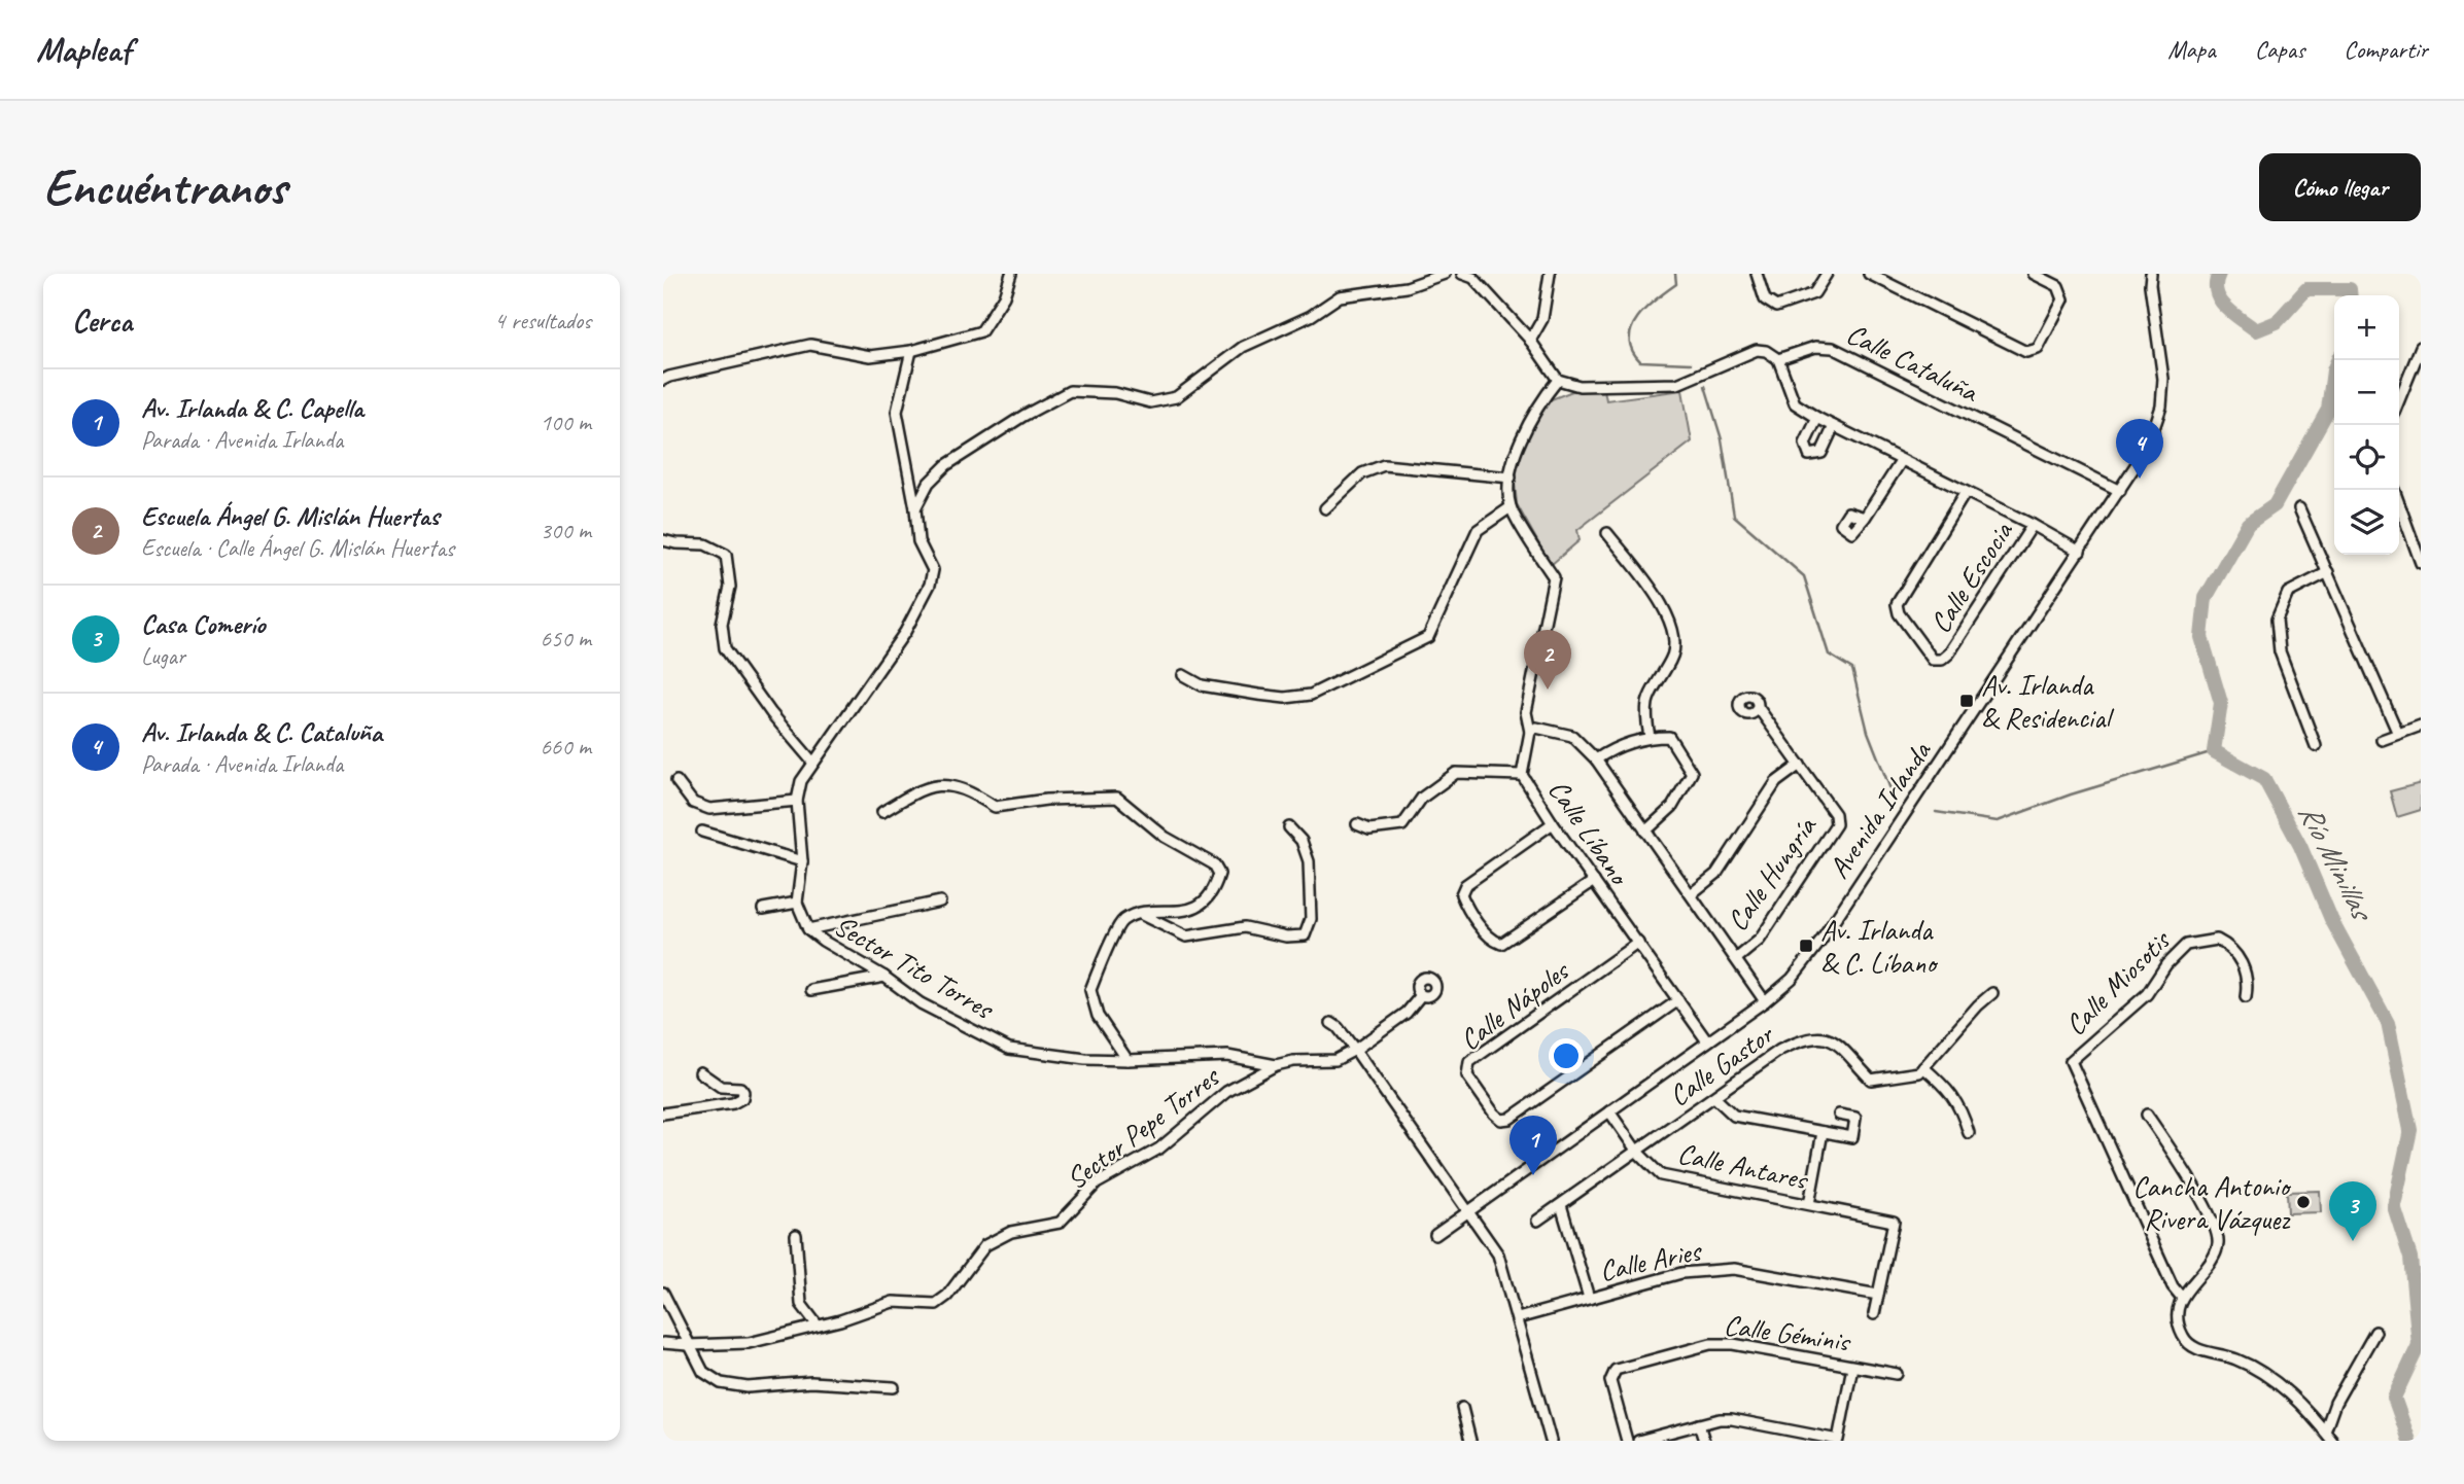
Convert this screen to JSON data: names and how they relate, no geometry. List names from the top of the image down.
{
  "streets": {
    "street": [
      "Calle Cataluña",
      "Calle Escocia",
      "Avenida Irlanda",
      "Calle Líbano",
      "Calle Hungría",
      "Sector Tito Torres",
      "Calle Miosotis",
      "Calle Nápoles",
      "Calle Gastor",
      "Sector Pepe Torres",
      "Calle Antares",
      "Calle Aries",
      "Calle Géminis"
    ]
  },
  "crossings": [
    ["Calle Cataluña", "Avenida Irlanda"],
    ["Avenida Irlanda", "Calle Líbano"],
    ["Avenida Irlanda", "Calle Antares"],
    ["Calle Líbano", "Calle Hungría"],
    ["Calle Líbano", "Calle Nápoles"],
    ["Sector Tito Torres", "Sector Pepe Torres"],
    ["Calle Gastor", "Calle Antares"],
    ["Calle Antares", "Calle Aries"]
  ],
  "water": ["Río Minillas"],
  "places": {
    "transit": ["Av. Irlanda & Residencial", "Av. Irlanda & C. Líbano"],
    "other": ["Cancha Antonio Rivera Vázquez"]
  },
  "page": {
    "header": "Mapleaf",
    "nav": ["Mapa", "Capas", "Compartir"],
    "buttons": "Cómo llegar",
    "title": "Encuéntranos",
    "heading": ["Cerca", "4 resultados"],
    "map_buttons": ["+", "−"],
    "list": [
      {
        "mark": "1",
        "name": "Av. Irlanda & C. Capella",
        "note": "Parada · Avenida Irlanda",
        "value": "100 m"
      },
      {
        "mark": "2",
        "name": "Escuela Ángel G. Mislán Huertas",
        "note": "Escuela · Calle Ángel G. Mislán Huertas",
        "value": "300 m"
      },
      {
        "mark": "3",
        "name": "Casa Comerío",
        "note": "Lugar",
        "value": "650 m"
      },
      {
        "mark": "4",
        "name": "Av. Irlanda & C. Cataluña",
        "note": "Parada · Avenida Irlanda",
        "value": "660 m"
      }
    ],
    "pins": [
      "4",
      "2",
      "1",
      "3"
    ]
  }
}
